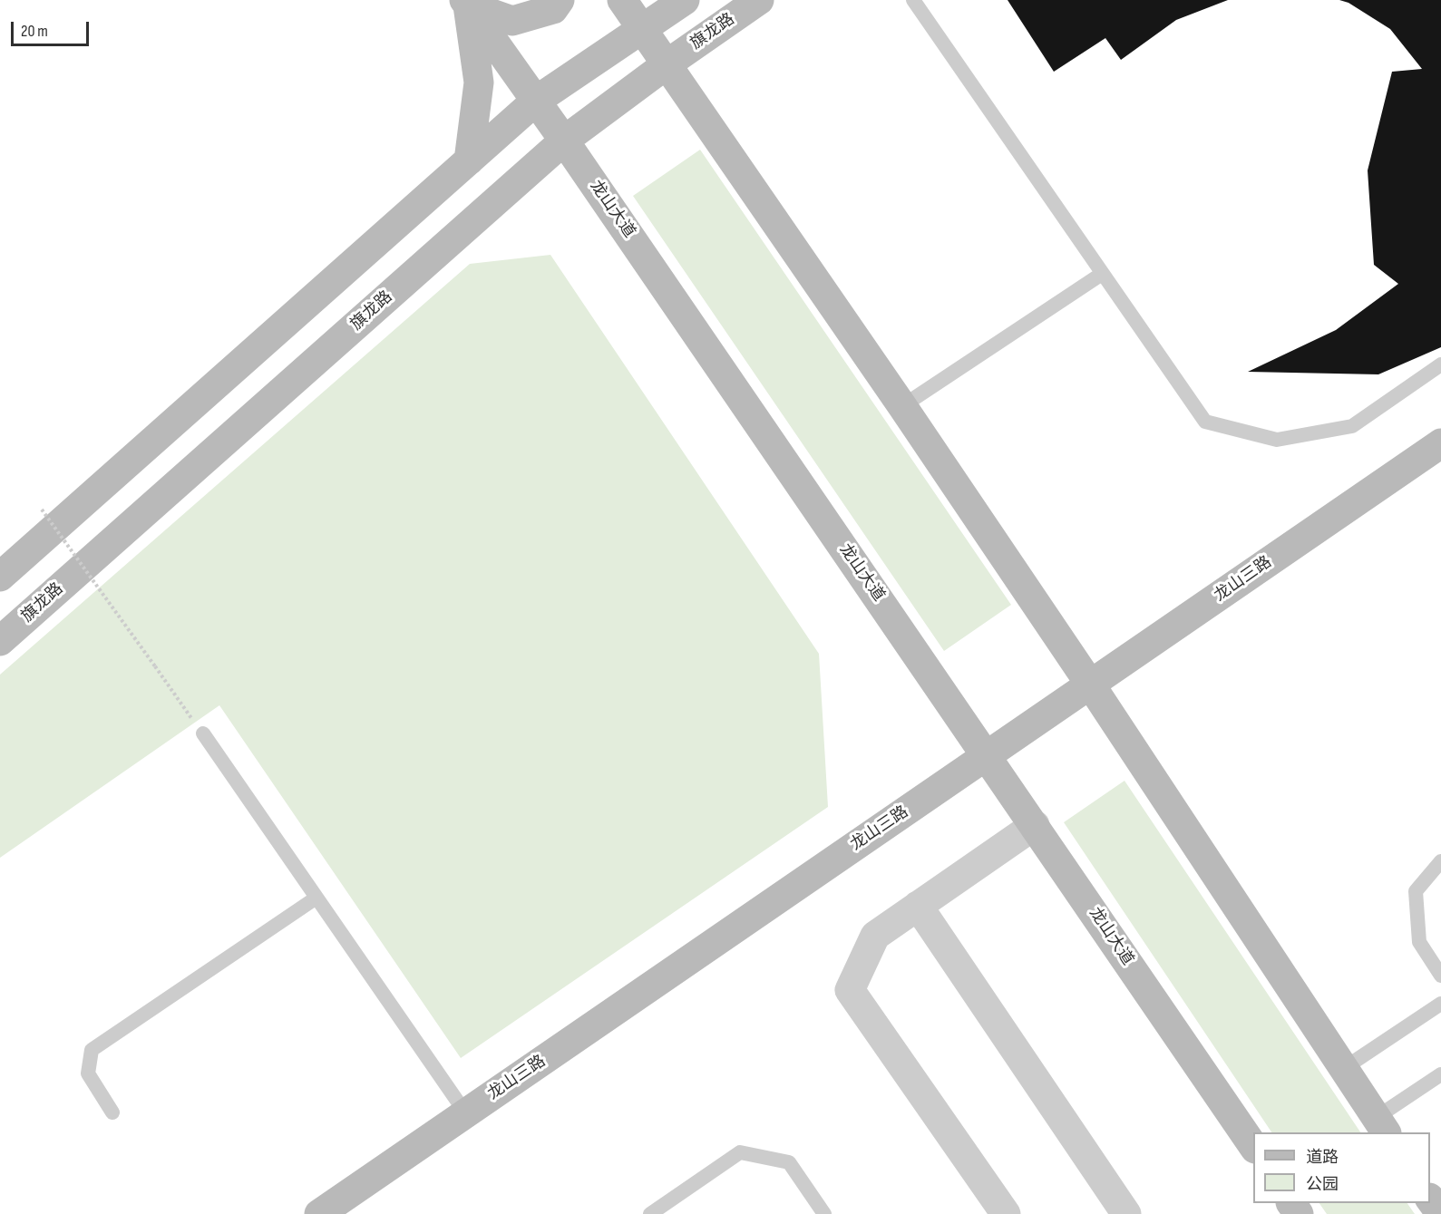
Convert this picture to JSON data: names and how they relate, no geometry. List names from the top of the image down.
{
  "streets": {
    "main road": ["旗龙路", "龙山大道", "龙山三路"]
  },
  "crossings": [
    ["旗龙路", "龙山大道"],
    ["龙山大道", "龙山三路"]
  ],
  "legend": ["道路", "公园"],
  "scale_bar": "20 m"
}
